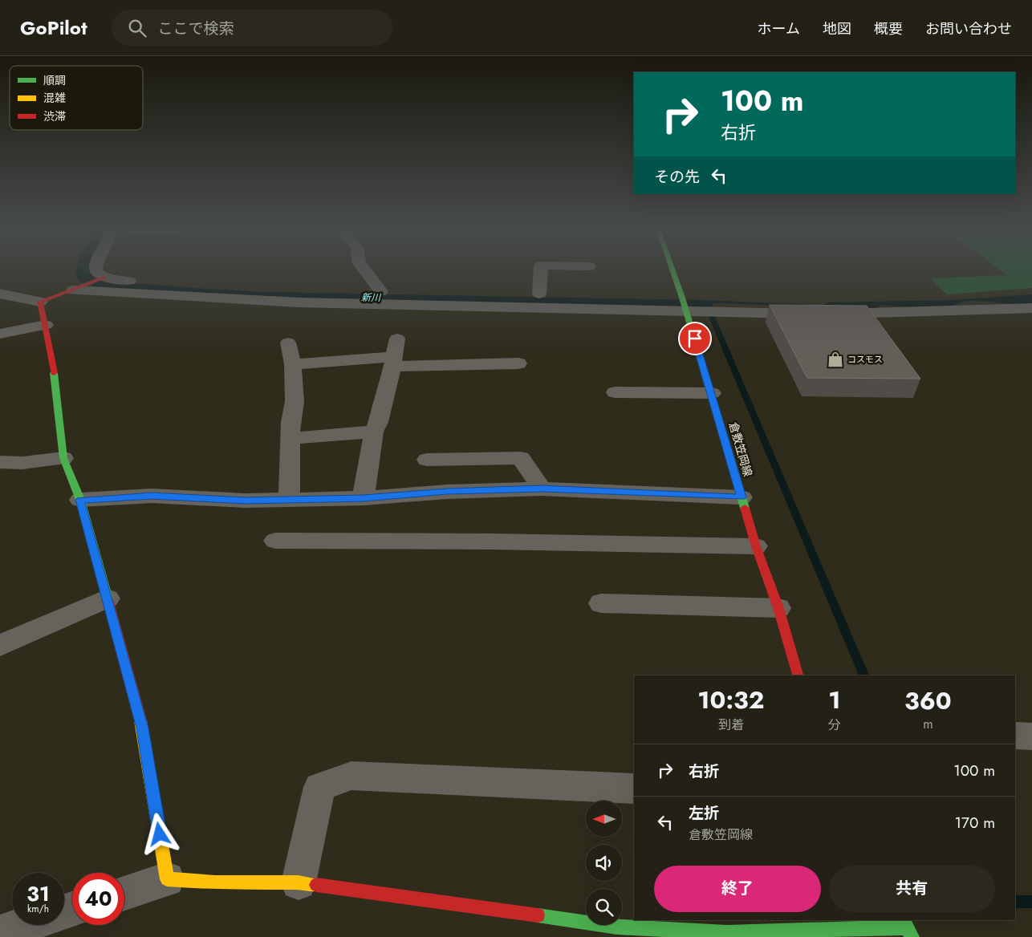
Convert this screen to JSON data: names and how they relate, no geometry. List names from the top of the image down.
{
  "streets": {
    "street": ["倉敷笠岡線"]
  },
  "water": ["新川"],
  "places": {
    "shop": ["コスモス"]
  },
  "legend": ["順調", "混雑", "渋滞"],
  "north": "left",
  "page": {
    "header": "GoPilot",
    "search": "ここで検索",
    "nav": [
      "ホーム",
      "地図",
      "概要",
      "お問い合わせ"
    ],
    "turn": ["100 m", "右折"],
    "then": "その先",
    "eta": [
      "10:32",
      "到着",
      "1",
      "分",
      "360",
      "m"
    ],
    "list": [
      {
        "name": "右折",
        "value": "100 m"
      },
      {
        "name": "左折",
        "note": "倉敷笠岡線",
        "value": "170 m"
      }
    ],
    "buttons": ["終了", "共有"],
    "speed": "31 km/h",
    "limit": "40"
  }
}
